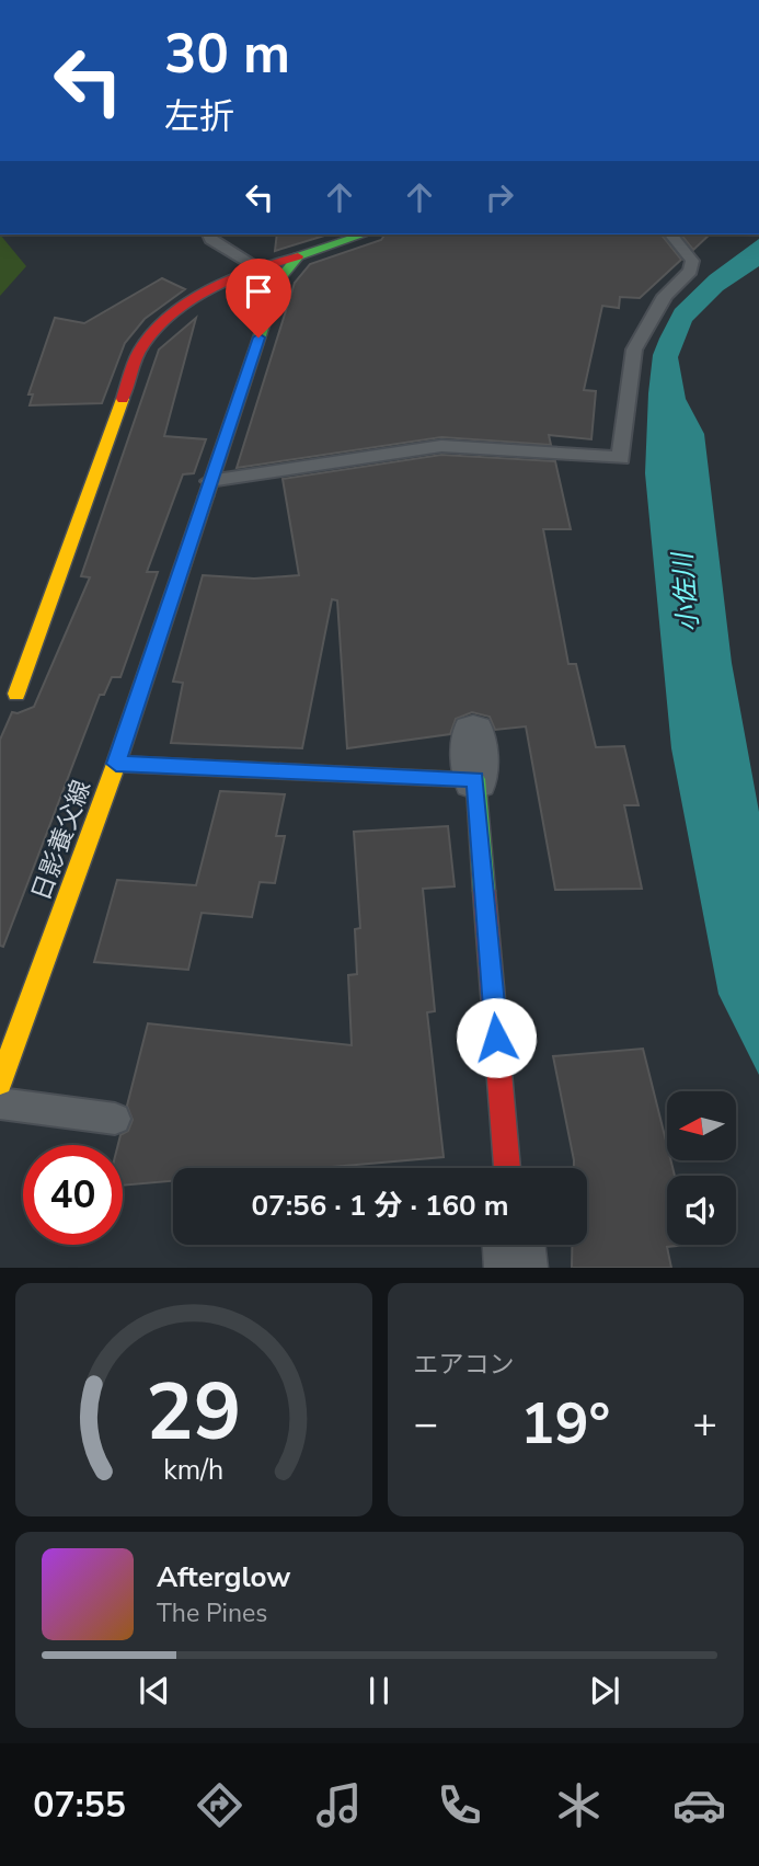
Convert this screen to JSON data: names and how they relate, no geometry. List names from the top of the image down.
{
  "streets": {
    "street": ["日影養父線"]
  },
  "water": ["小佐川"],
  "north": "left",
  "page": {
    "turn": ["30 m", "左折"],
    "limit": "40",
    "trip": "07:56 · 1 分 · 160 m",
    "tile": "エアコン",
    "heat": ["−", "19°", "+"],
    "song": ["Afterglow", "The Pines"],
    "tabs": "07:55",
    "gauge": ["29", "km/h"]
  }
}
